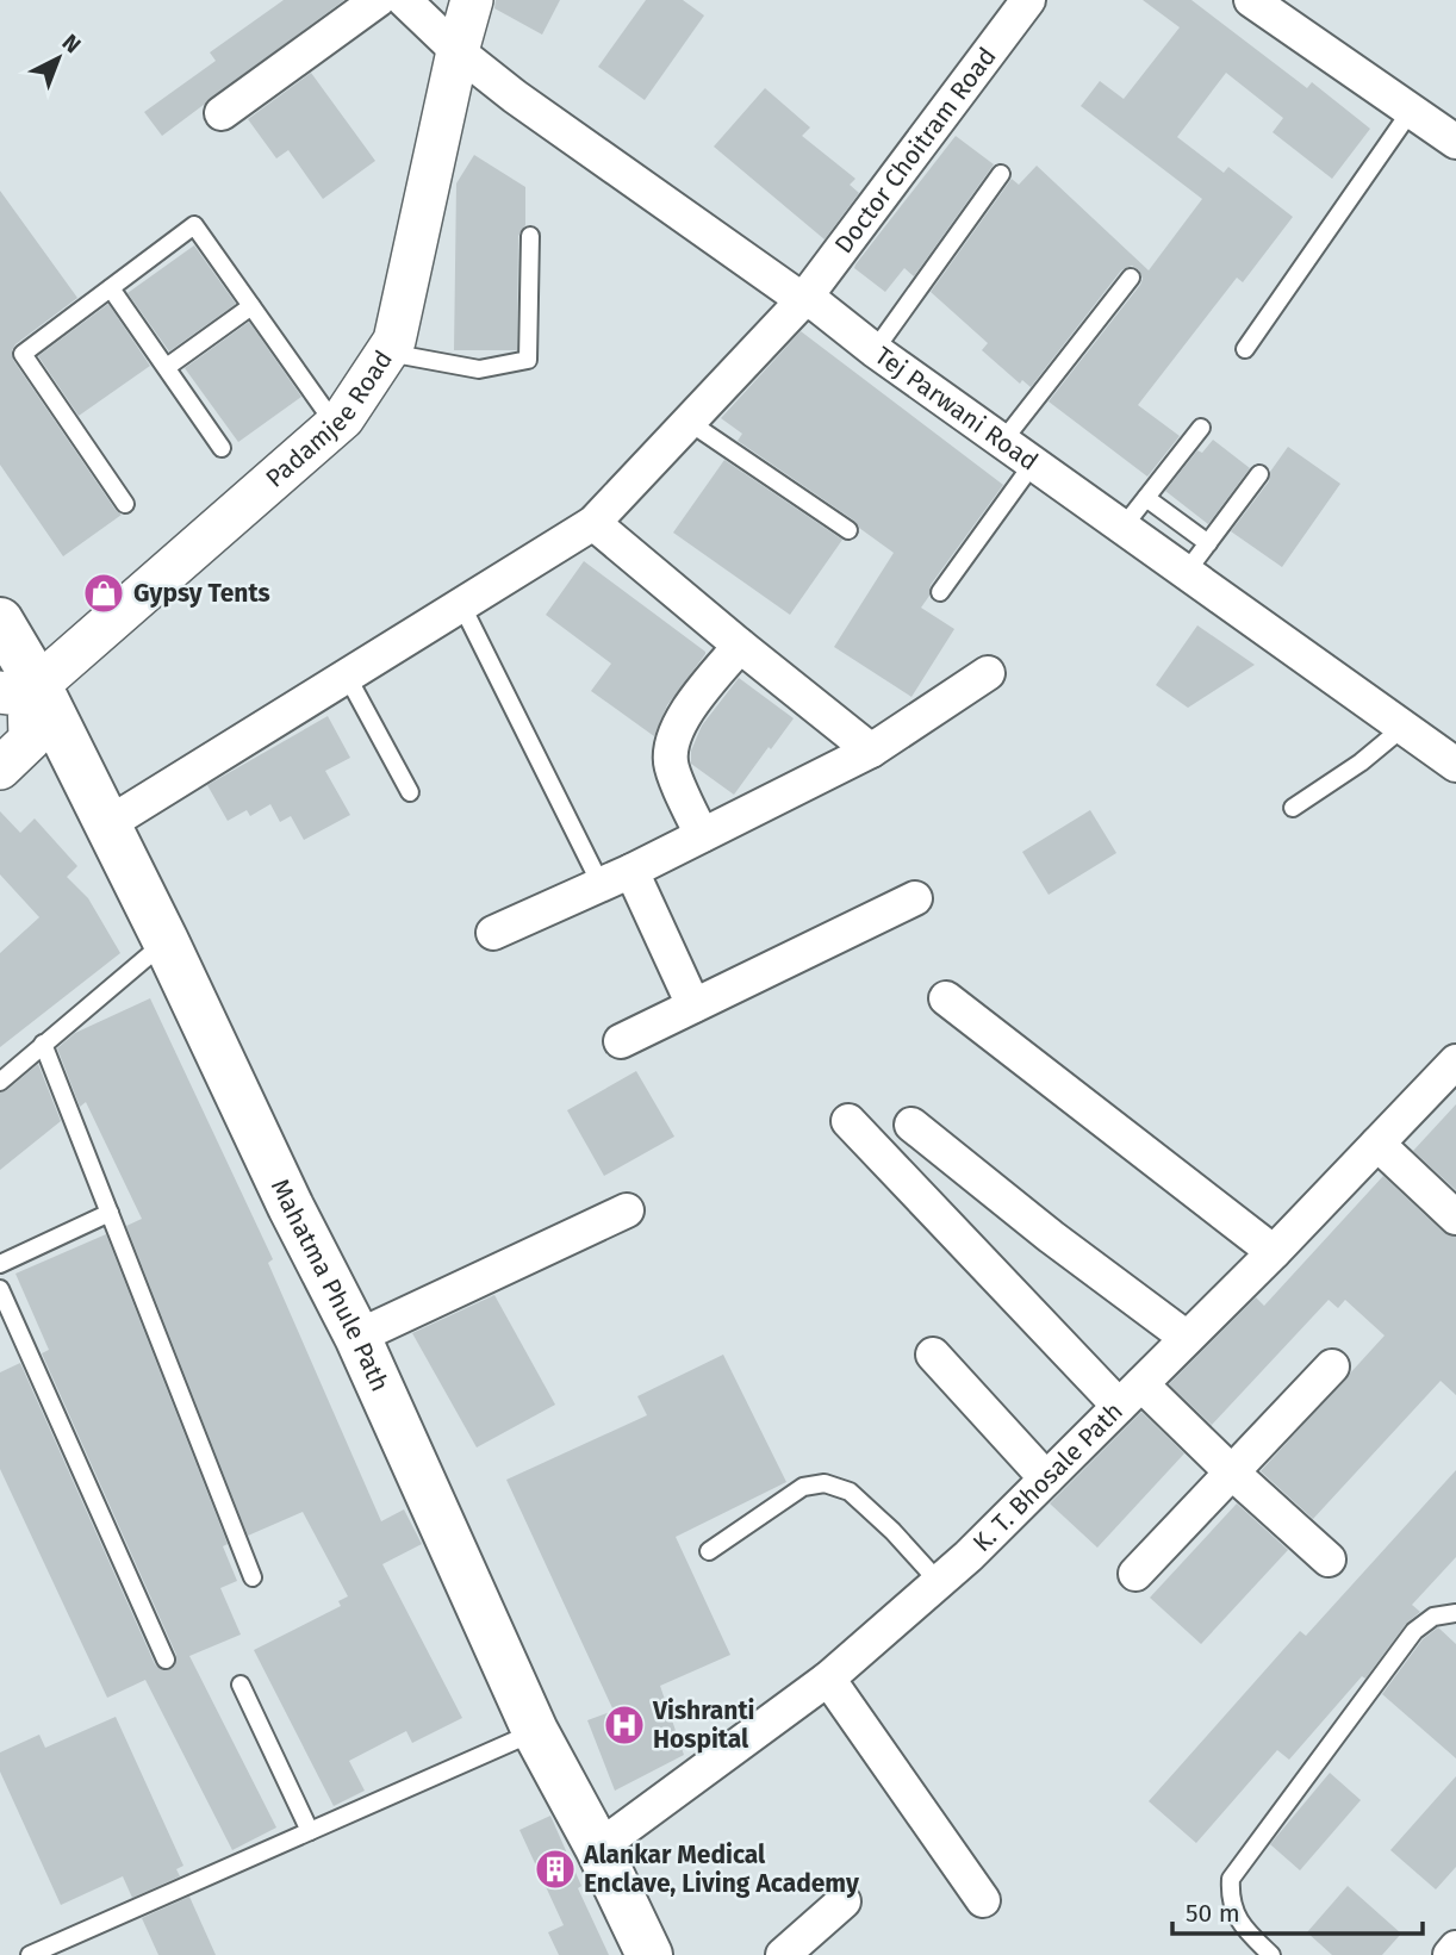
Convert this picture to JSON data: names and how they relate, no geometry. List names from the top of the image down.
{
  "streets": {
    "main road": ["Mahatma Phule Path"],
    "street": [
      "Doctor Choitram Road",
      "Tej Parwani Road",
      "Padamjee Road",
      "K. T. Bhosale Path"
    ]
  },
  "crossings": [
    ["Doctor Choitram Road", "Tej Parwani Road"],
    ["Doctor Choitram Road", "Mahatma Phule Path"],
    ["Tej Parwani Road", "Padamjee Road"],
    ["Padamjee Road", "Mahatma Phule Path"],
    ["Mahatma Phule Path", "K. T. Bhosale Path"]
  ],
  "places": {
    "shop": ["Gypsy Tents"],
    "hospital": ["Vishranti Hospital"],
    "building": ["Alankar Medical Enclave, Living Academy"]
  },
  "scale_bar": "50 m",
  "north": "top right"
}
